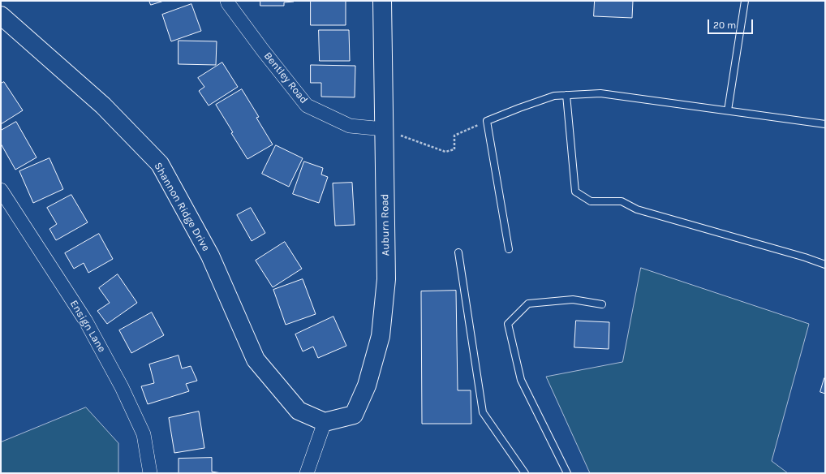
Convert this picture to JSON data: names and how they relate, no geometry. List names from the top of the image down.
{
  "streets": {
    "street": [
      "Bentley Road",
      "Shannon Ridge Drive",
      "Auburn Road",
      "Ensign Lane"
    ]
  },
  "crossings": [
    ["Bentley Road", "Auburn Road"],
    ["Shannon Ridge Drive", "Auburn Road"]
  ],
  "scale_bar": "20 m"
}
